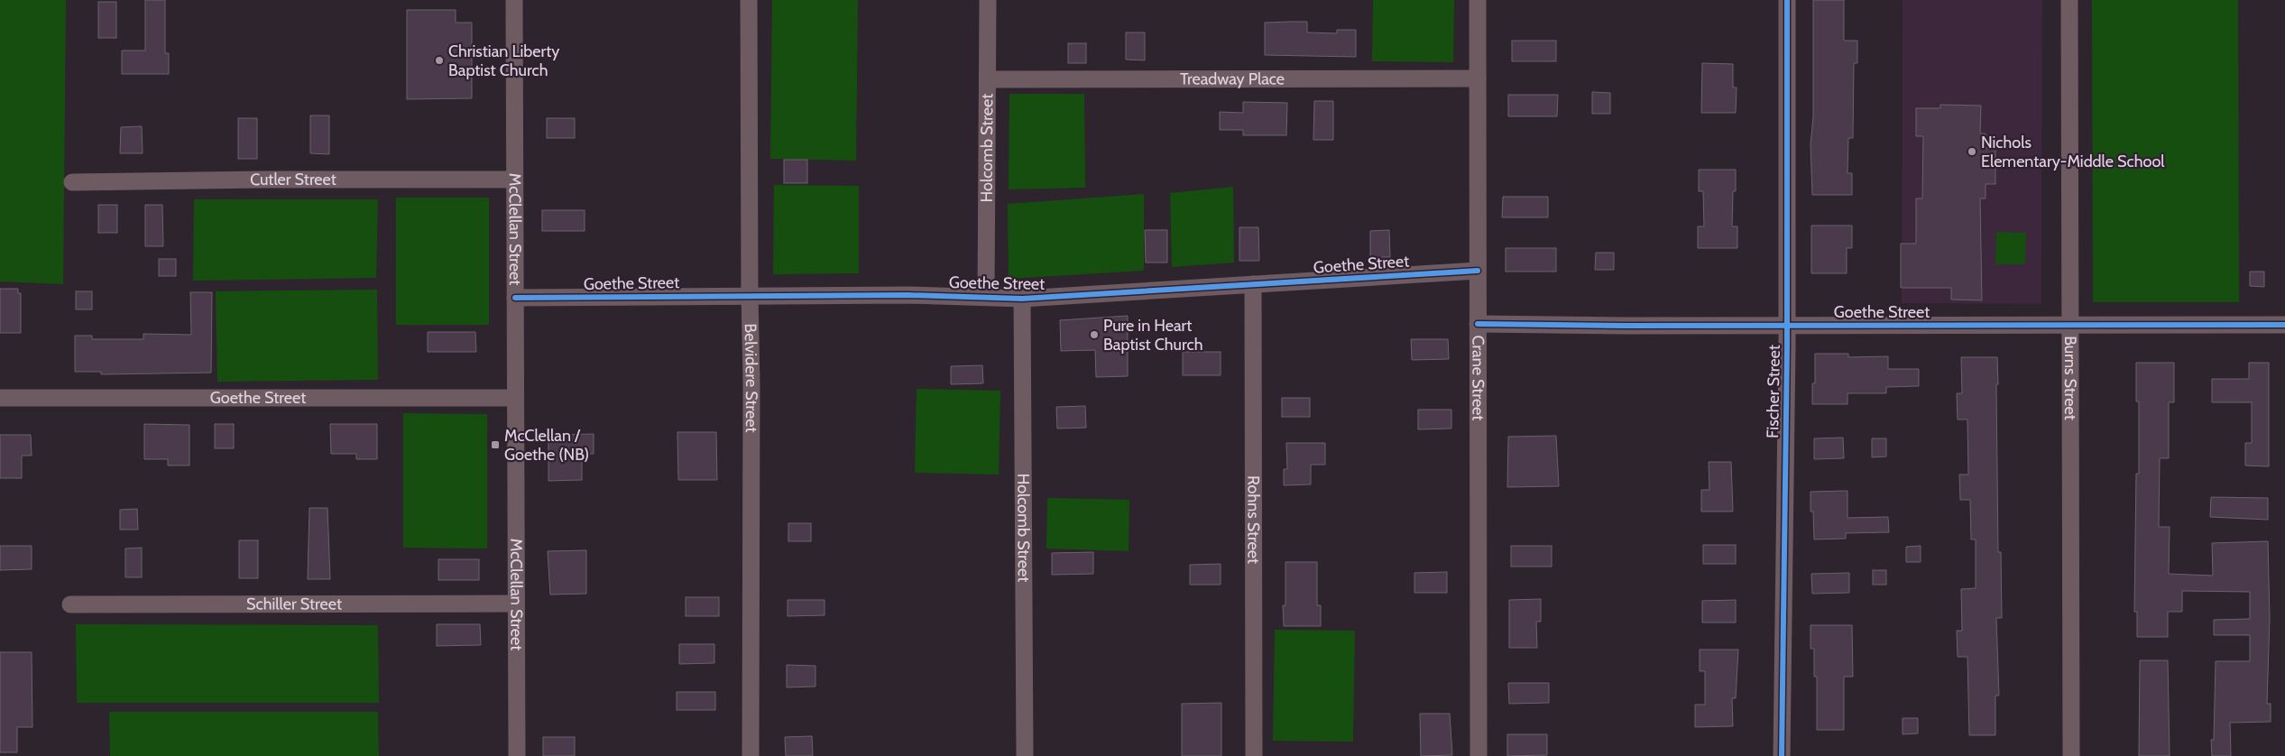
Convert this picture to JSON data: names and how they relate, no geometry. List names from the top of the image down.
{
  "streets": {
    "street": [
      "Treadway Place",
      "Holcomb Street",
      "Cutler Street",
      "McClellan Street",
      "Goethe Street",
      "Belvidere Street",
      "Crane Street",
      "Burns Street",
      "Fischer Street",
      "Rohns Street",
      "Schiller Street"
    ]
  },
  "crossings": [
    ["Treadway Place", "Holcomb Street"],
    ["Treadway Place", "Crane Street"],
    ["Holcomb Street", "Goethe Street"],
    ["Cutler Street", "McClellan Street"],
    ["McClellan Street", "Goethe Street"],
    ["McClellan Street", "Schiller Street"],
    ["Goethe Street", "Belvidere Street"],
    ["Goethe Street", "Crane Street"],
    ["Goethe Street", "Burns Street"],
    ["Goethe Street", "Fischer Street"],
    ["Goethe Street", "Rohns Street"]
  ],
  "places": {
    "other": ["Christian Liberty Baptist Church", "Nichols Elementary-Middle School", "Pure in Heart Baptist Church"],
    "transit": ["McClellan / Goethe (NB)"]
  }
}
